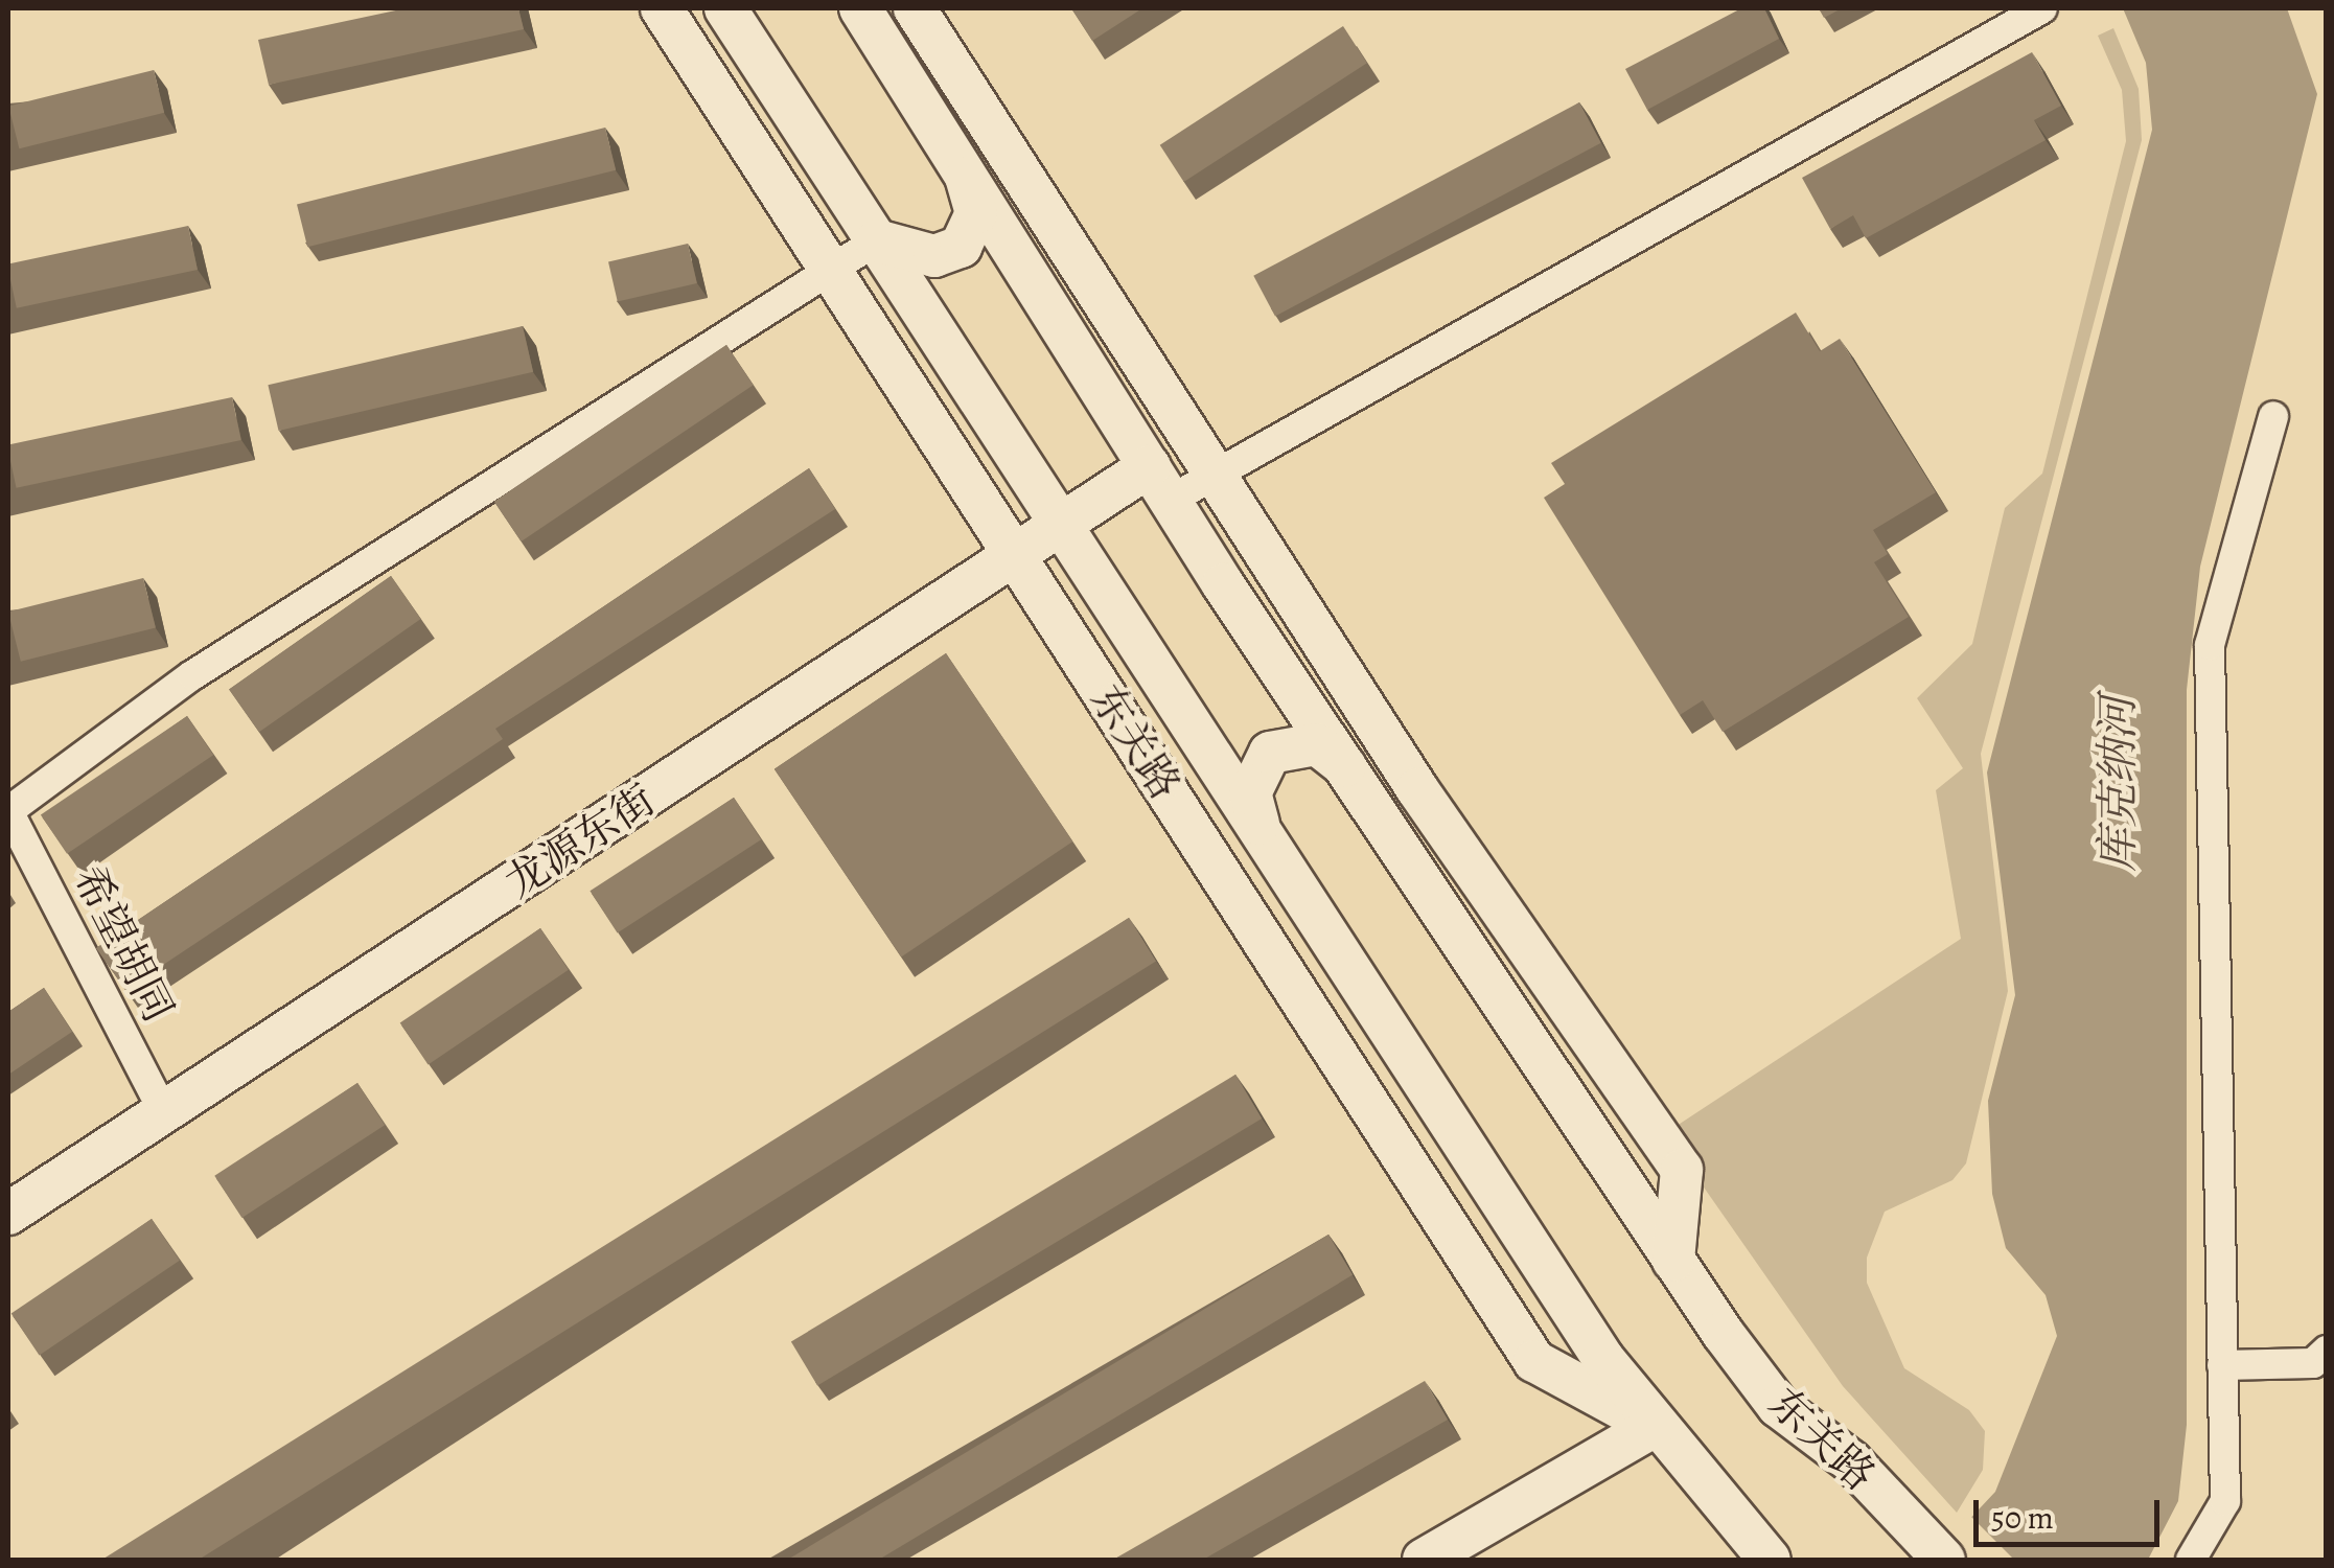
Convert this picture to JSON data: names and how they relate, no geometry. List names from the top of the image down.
{
  "streets": {
    "main road": ["东关路", "龙源东街"],
    "street": ["希望胡同"]
  },
  "crossings": [
    ["东关路", "龙源东街"],
    ["龙源东街", "希望胡同"]
  ],
  "water": ["库克纳河"],
  "scale_bar": "50 m"
}
